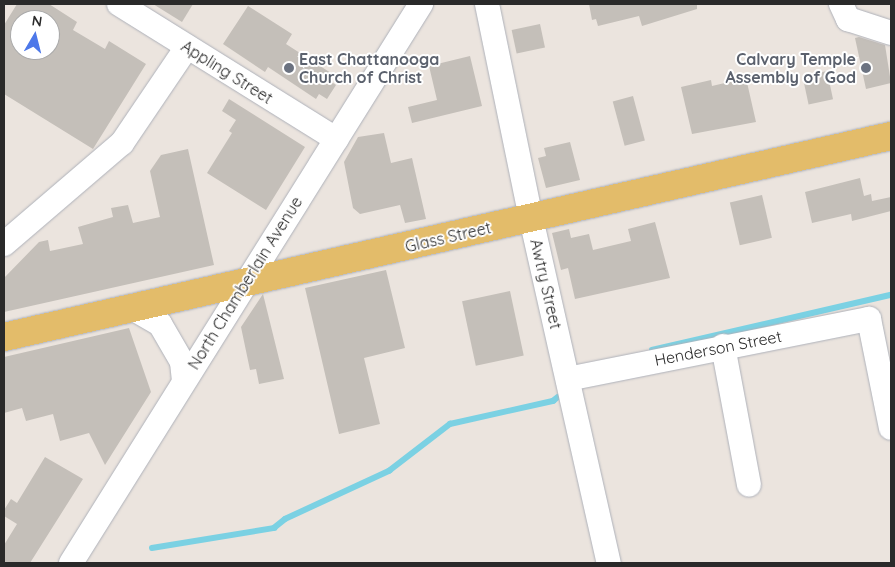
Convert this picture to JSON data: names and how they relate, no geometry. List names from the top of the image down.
{
  "streets": {
    "main road": ["Glass Street"],
    "street": [
      "Appling Street",
      "North Chamberlain Avenue",
      "Awtry Street",
      "Henderson Street"
    ]
  },
  "crossings": [
    ["Appling Street", "North Chamberlain Avenue"],
    ["Glass Street", "North Chamberlain Avenue"],
    ["Glass Street", "Awtry Street"],
    ["Awtry Street", "Henderson Street"]
  ],
  "places": ["East Chattanooga Church of Christ", "Calvary Temple Assembly of God"],
  "north": "top"
}
